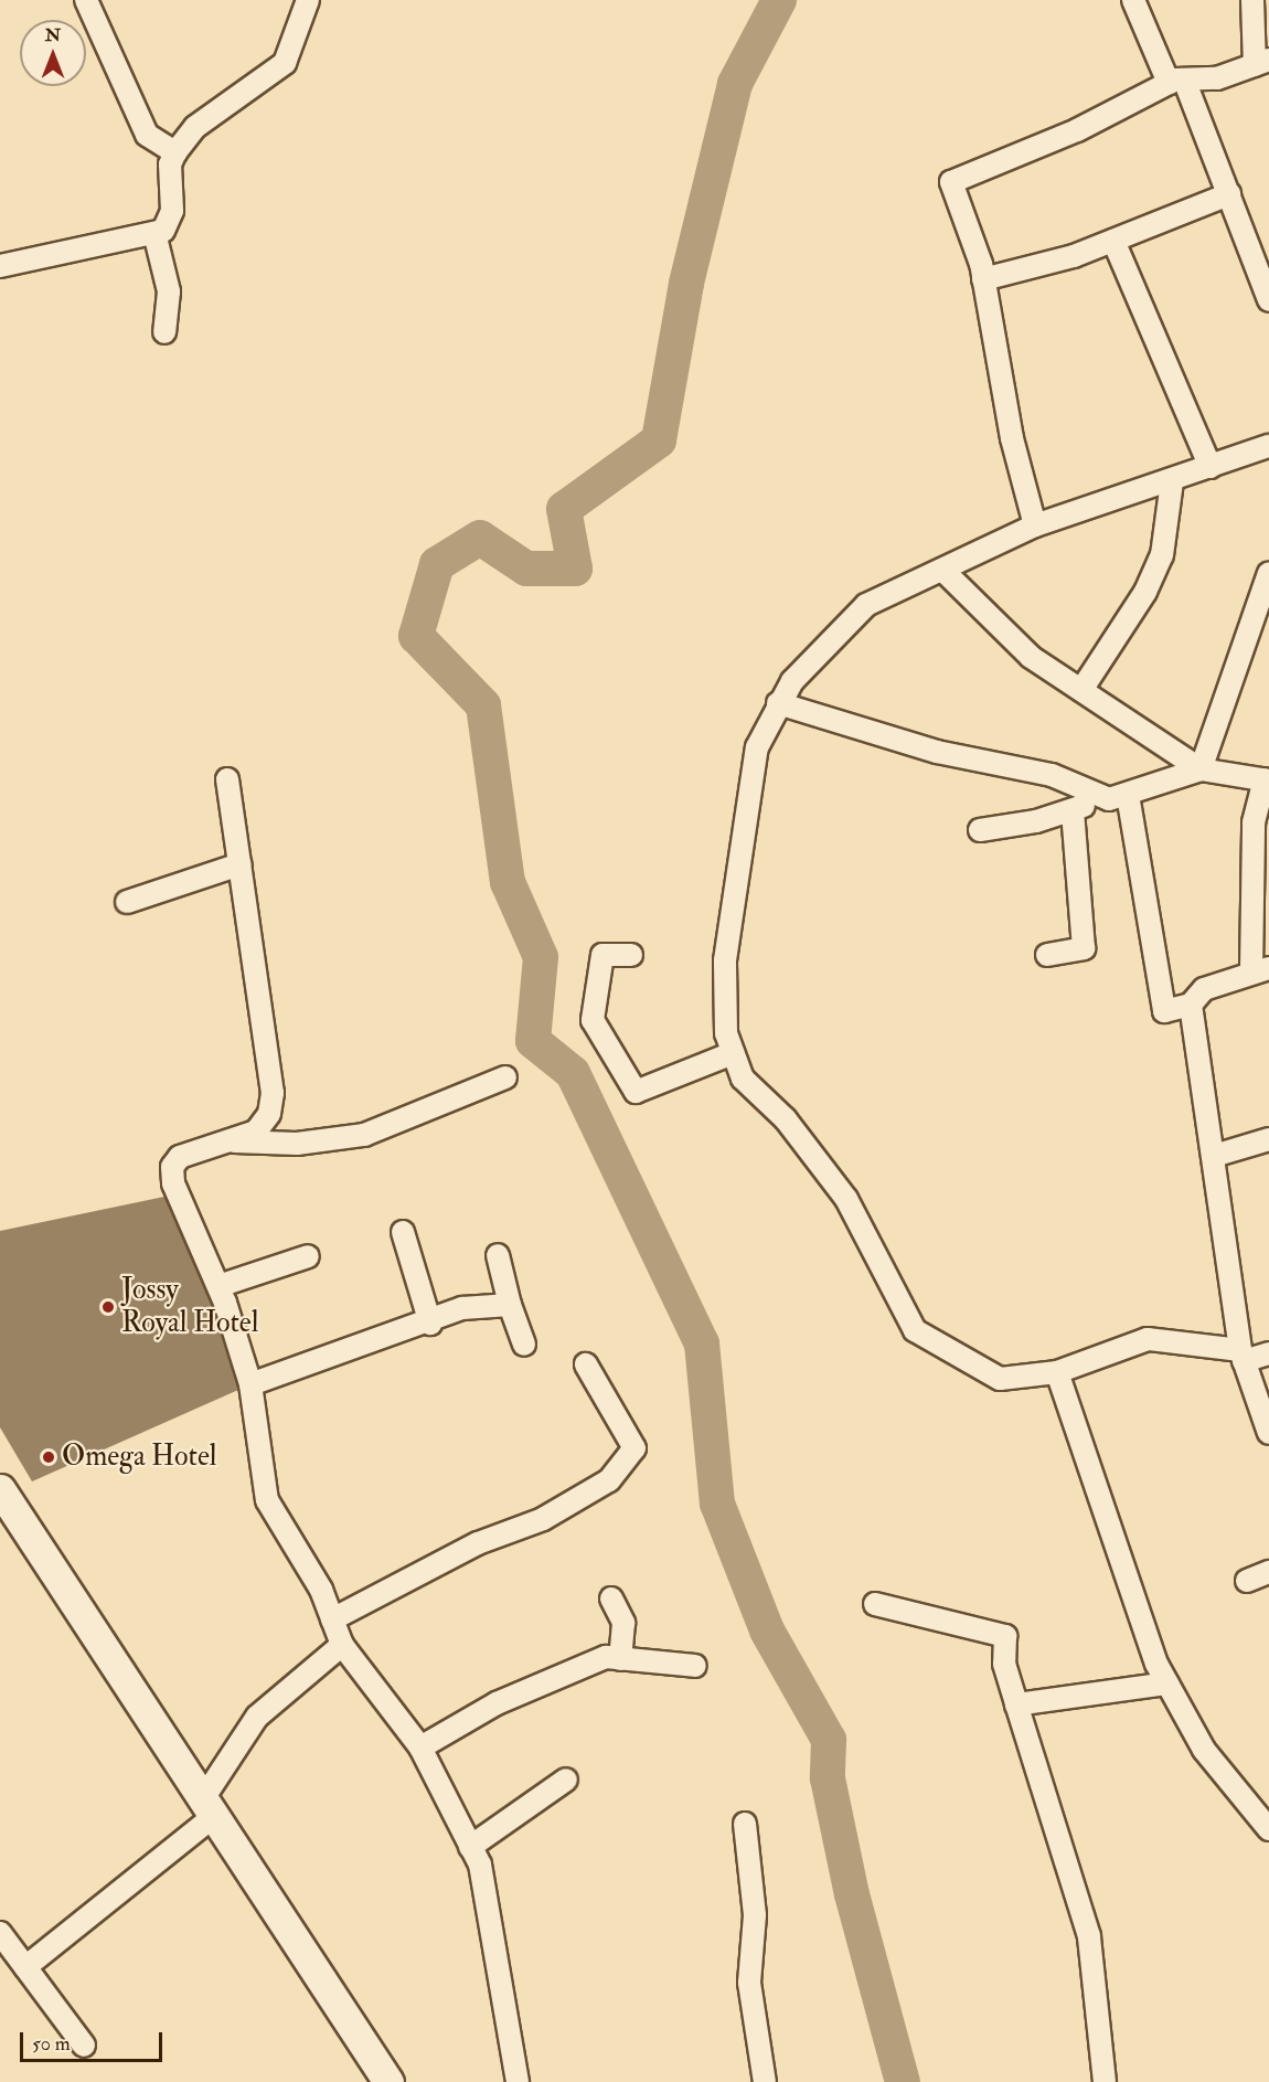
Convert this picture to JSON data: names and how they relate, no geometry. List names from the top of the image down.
{
  "places": ["Jossy Royal Hotel", "Omega Hotel"],
  "scale_bar": "50 m",
  "north": "top"
}
